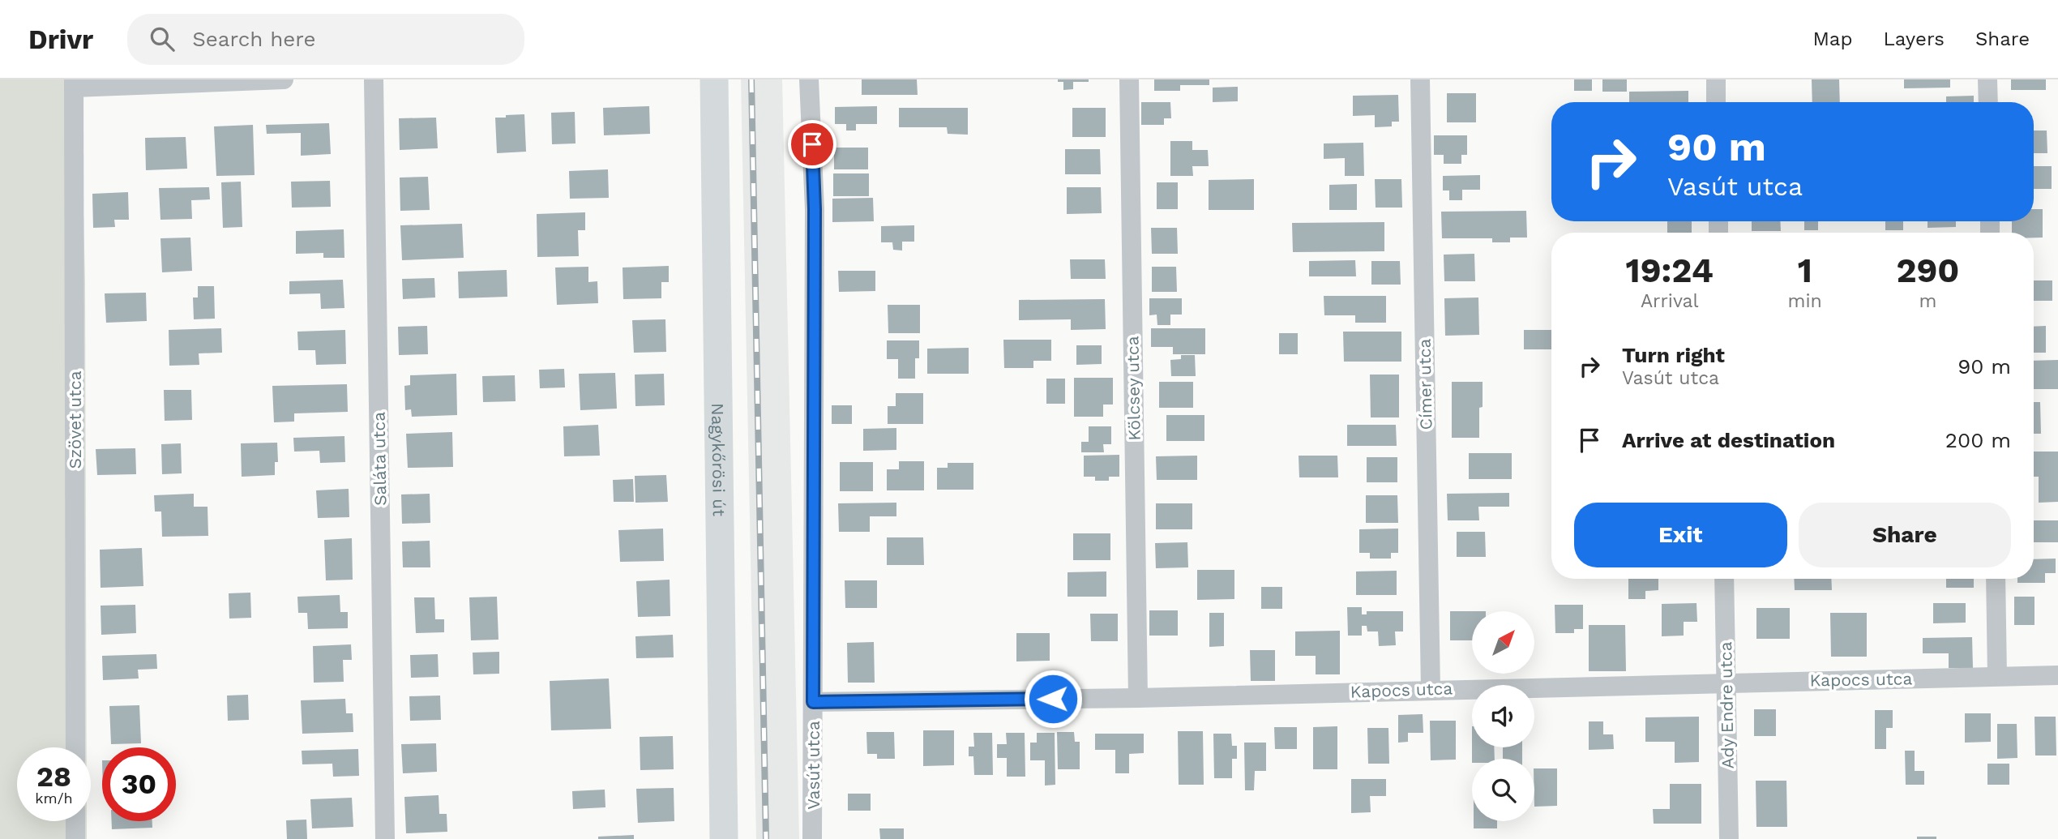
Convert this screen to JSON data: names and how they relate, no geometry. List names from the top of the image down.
{
  "streets": {
    "main road": ["Nagykőrösi út"],
    "street": [
      "Címer utca",
      "Kölcsey utca",
      "Szövet utca",
      "Saláta utca",
      "Kapocs utca",
      "Ady Endre utca",
      "Vasút utca"
    ]
  },
  "crossings": [
    ["Címer utca", "Kapocs utca"],
    ["Kölcsey utca", "Kapocs utca"],
    ["Kapocs utca", "Ady Endre utca"],
    ["Kapocs utca", "Vasút utca"]
  ],
  "north": "top right",
  "page": {
    "header": "Drivr",
    "search": "Search here",
    "nav": ["Map", "Layers", "Share"],
    "turn": ["90 m", "Vasút utca"],
    "eta": [
      "19:24",
      "Arrival",
      "1",
      "min",
      "290",
      "m"
    ],
    "list": [
      {
        "name": "Turn right",
        "note": "Vasút utca",
        "value": "90 m"
      },
      {
        "name": "Arrive at destination",
        "value": "200 m"
      }
    ],
    "buttons": ["Exit", "Share"],
    "speed": "28 km/h",
    "limit": "30"
  }
}
